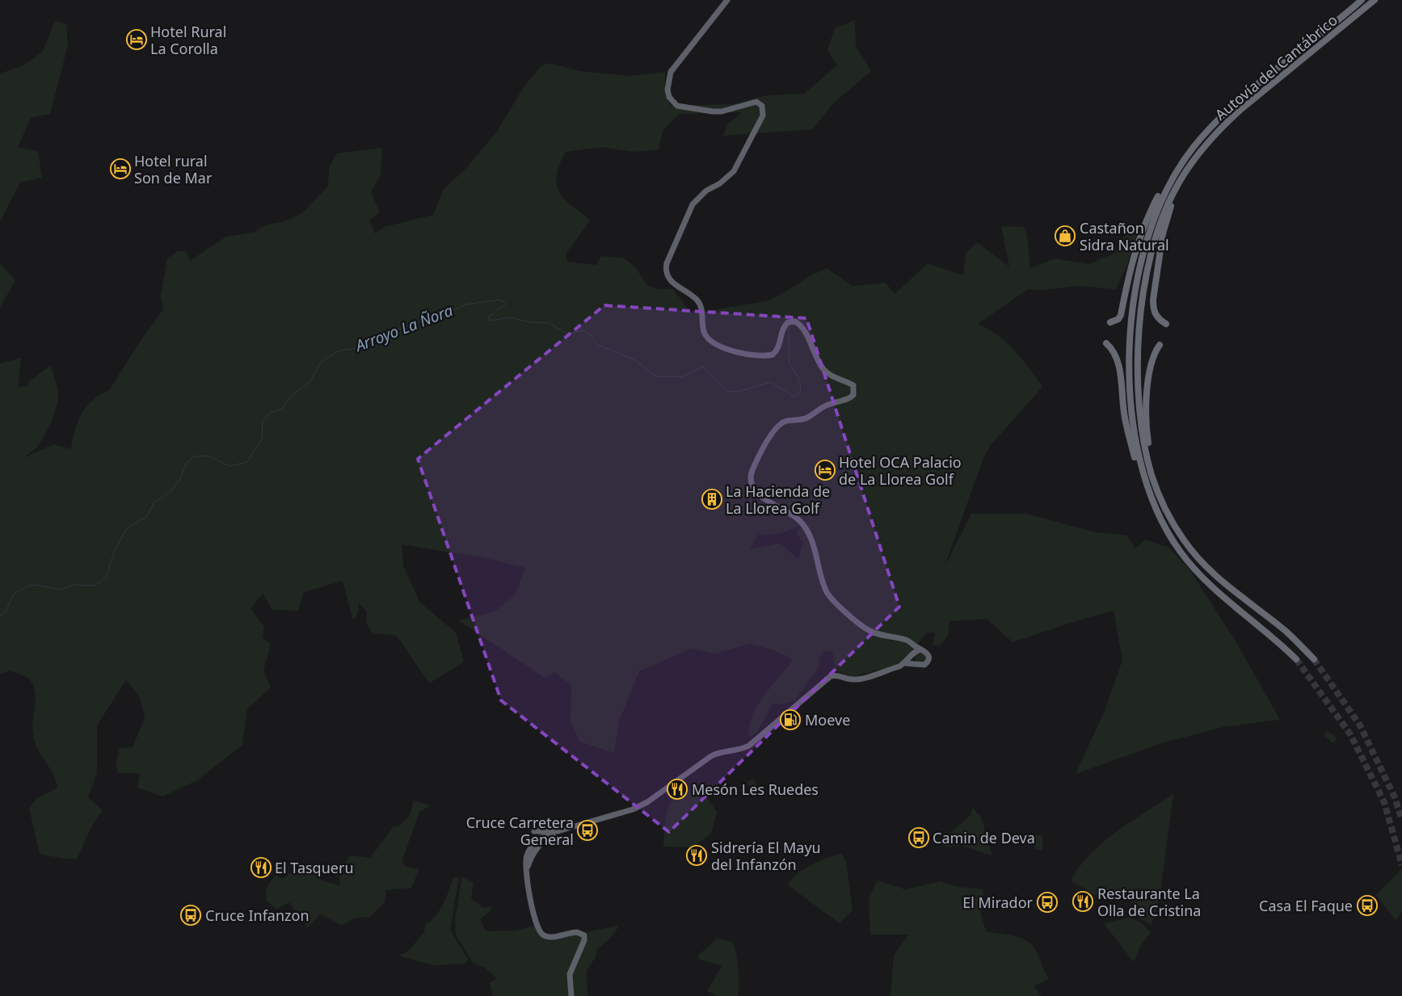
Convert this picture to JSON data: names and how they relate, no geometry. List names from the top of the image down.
{
  "streets": {
    "highway": ["Autovía del Cantábrico"]
  },
  "water": ["Arroyo La Ñora"],
  "places": {
    "hotel": ["Hotel Rural La Corolla", "Hotel rural Son de Mar", "Hotel OCA Palacio de La Llorea Golf"],
    "shop": ["Castañon Sidra Natural"],
    "building": ["La Hacienda de La Llorea Golf"],
    "fuel station": ["Moeve"],
    "restaurant": [
      "Mesón Les Ruedes",
      "Sidrería El Mayu del Infanzón",
      "El Tasqueru",
      "Restaurante La Olla de Cristina"
    ],
    "bus stop": [
      "Cruce Carretera General",
      "Camin de Deva",
      "El Mirador",
      "Casa El Faque",
      "Cruce Infanzon"
    ]
  }
}
